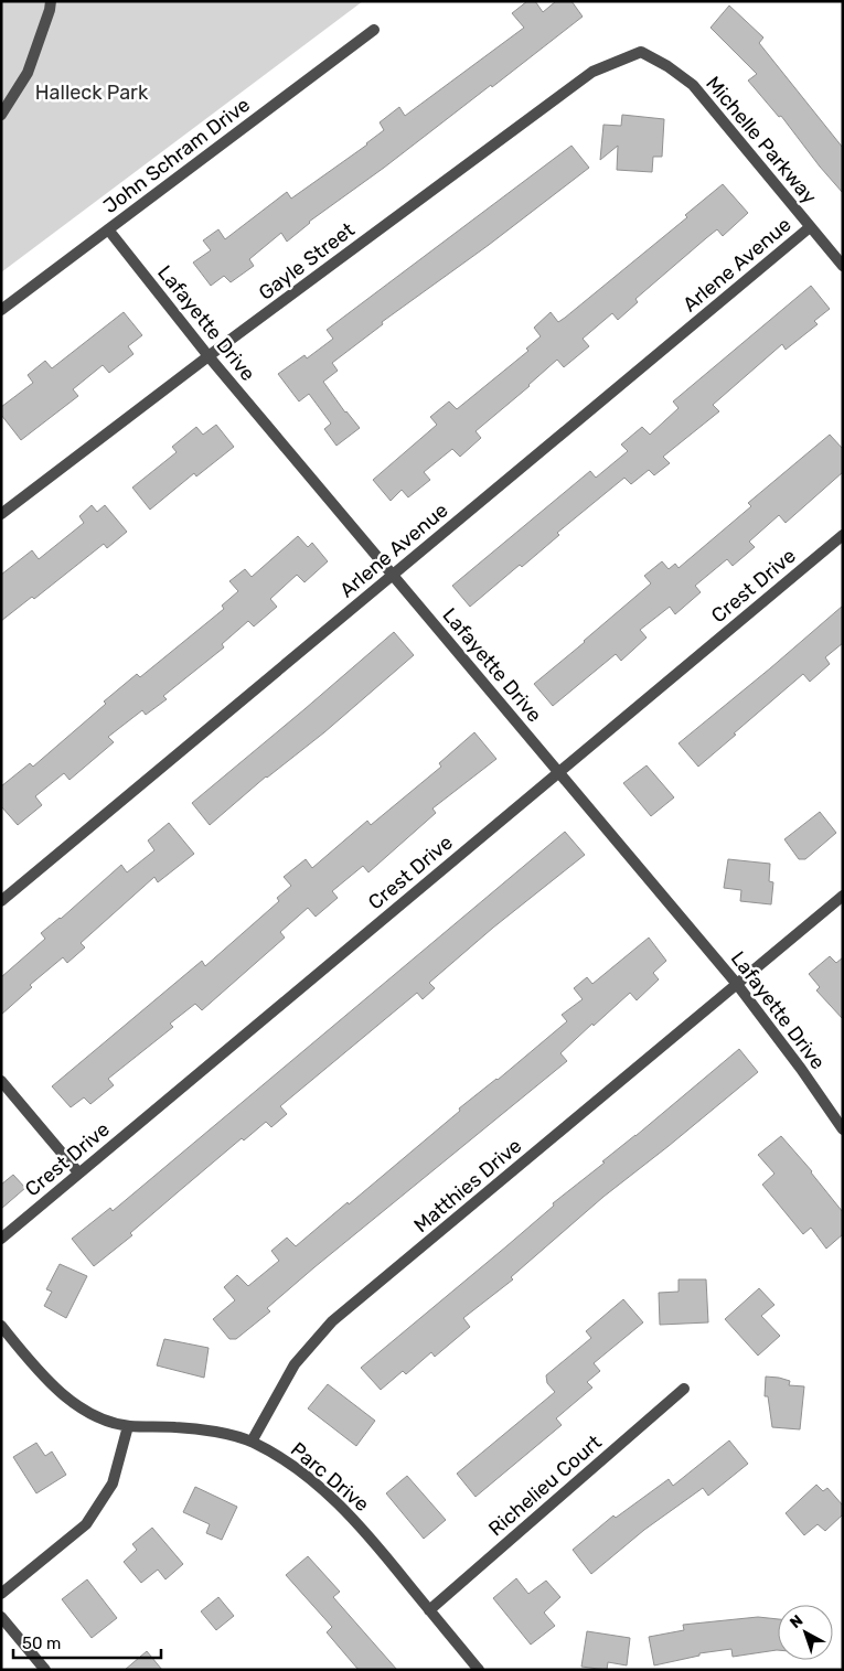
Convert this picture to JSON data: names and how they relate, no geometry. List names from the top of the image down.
{
  "streets": {
    "street": [
      "Michelle Parkway",
      "John Schram Drive",
      "Gayle Street",
      "Arlene Avenue",
      "Lafayette Drive",
      "Crest Drive",
      "Matthies Drive",
      "Parc Drive",
      "Richelieu Court"
    ]
  },
  "crossings": [
    ["Michelle Parkway", "Gayle Street"],
    ["Michelle Parkway", "Arlene Avenue"],
    ["John Schram Drive", "Lafayette Drive"],
    ["Gayle Street", "Lafayette Drive"],
    ["Arlene Avenue", "Lafayette Drive"],
    ["Lafayette Drive", "Crest Drive"],
    ["Lafayette Drive", "Matthies Drive"],
    ["Matthies Drive", "Parc Drive"],
    ["Parc Drive", "Richelieu Court"]
  ],
  "parks": ["Halleck Park"],
  "scale_bar": "50 m",
  "north": "top left"
}
